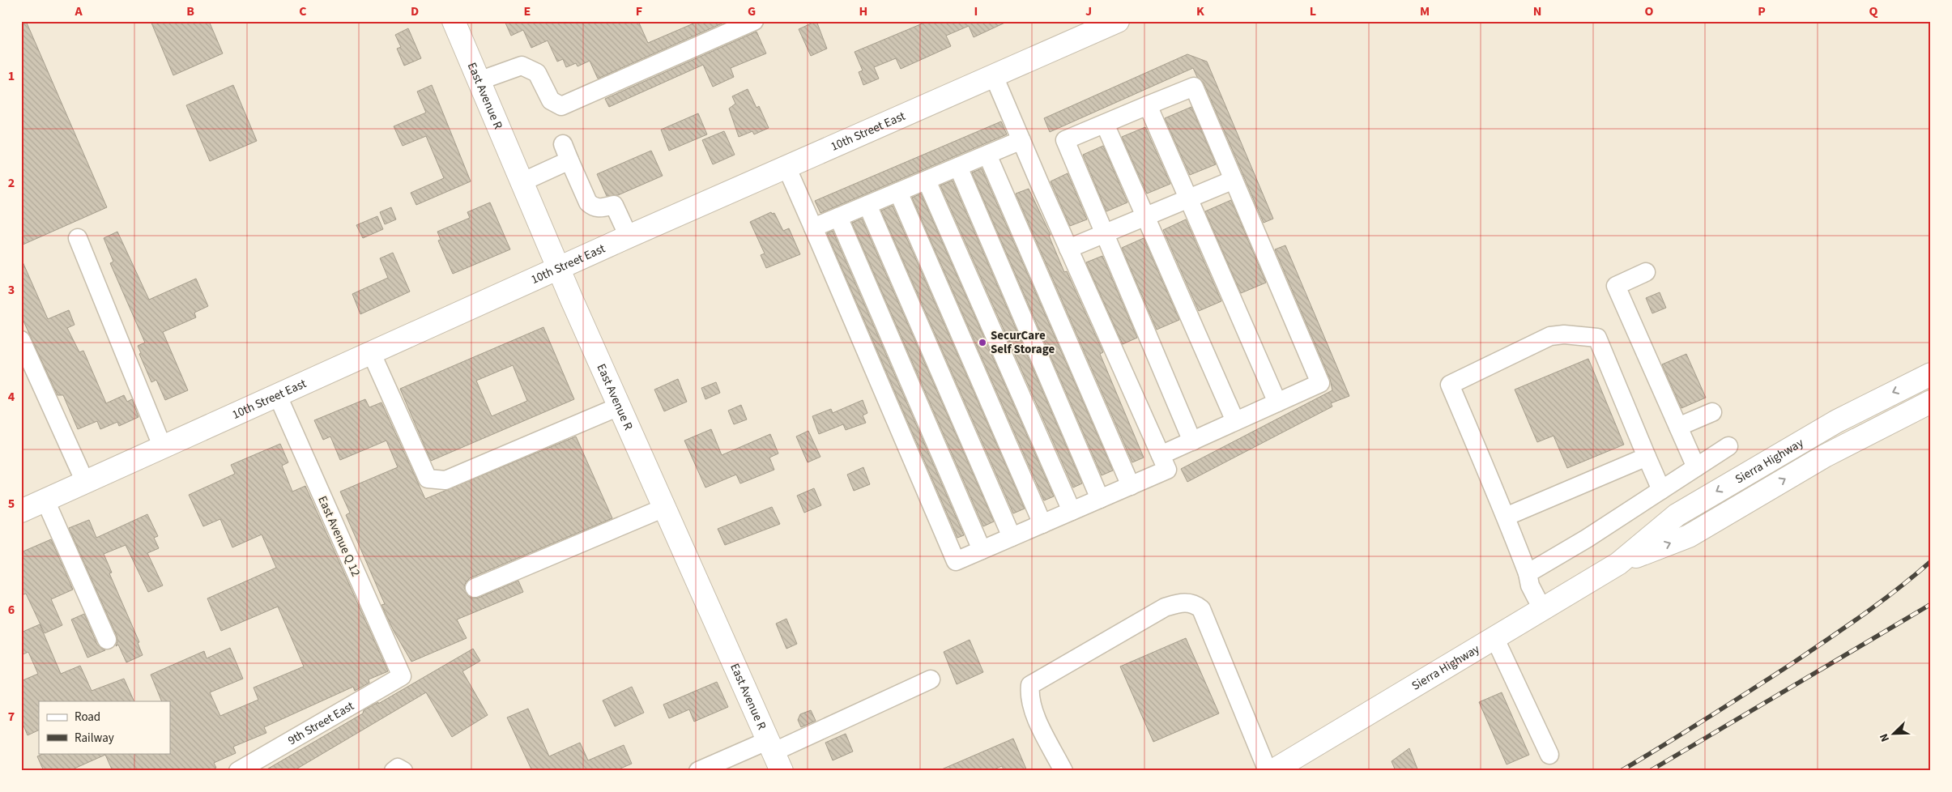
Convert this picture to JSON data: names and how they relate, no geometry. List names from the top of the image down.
{
  "streets": {
    "main road": ["East Avenue R", "10th Street East", "Sierra Highway"],
    "street": ["East Avenue Q 12", "9th Street East"]
  },
  "crossings": [
    ["East Avenue R", "10th Street East"],
    ["10th Street East", "East Avenue Q 12"],
    ["East Avenue Q 12", "9th Street East"]
  ],
  "places": ["SecurCare Self Storage"],
  "legend": ["Road", "Railway"],
  "north": "bottom left",
  "grid": {
    "columns": [
      "A",
      "B",
      "C",
      "D",
      "E",
      "F",
      "G",
      "H",
      "I",
      "J",
      "K",
      "L",
      "M",
      "N",
      "O",
      "P",
      "Q"
    ],
    "rows": [
      "1",
      "2",
      "3",
      "4",
      "5",
      "6",
      "7"
    ]
  }
}
